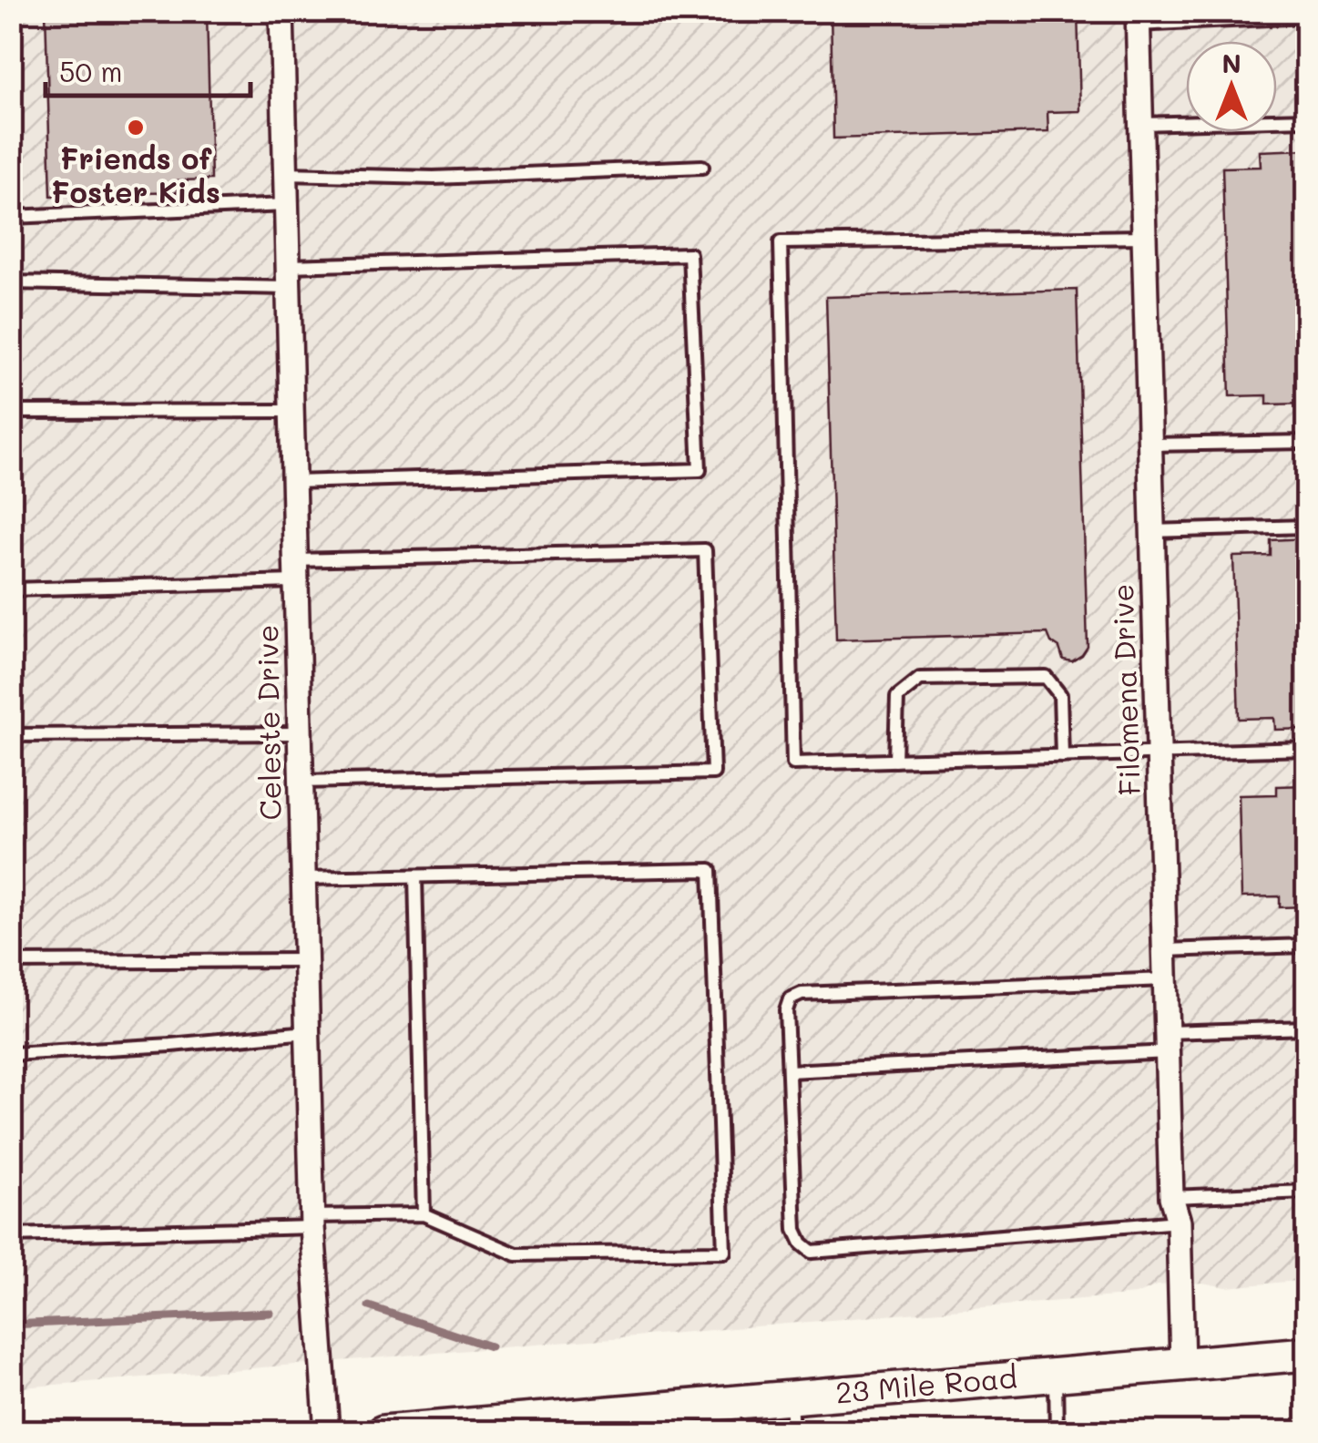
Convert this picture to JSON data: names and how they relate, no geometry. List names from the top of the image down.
{
  "streets": {
    "main road": ["23 Mile Road"],
    "street": ["Filomena Drive", "Celeste Drive"]
  },
  "crossings": [
    ["Filomena Drive", "23 Mile Road"]
  ],
  "places": ["Friends of Foster Kids"],
  "scale_bar": "50 m",
  "north": "top"
}
